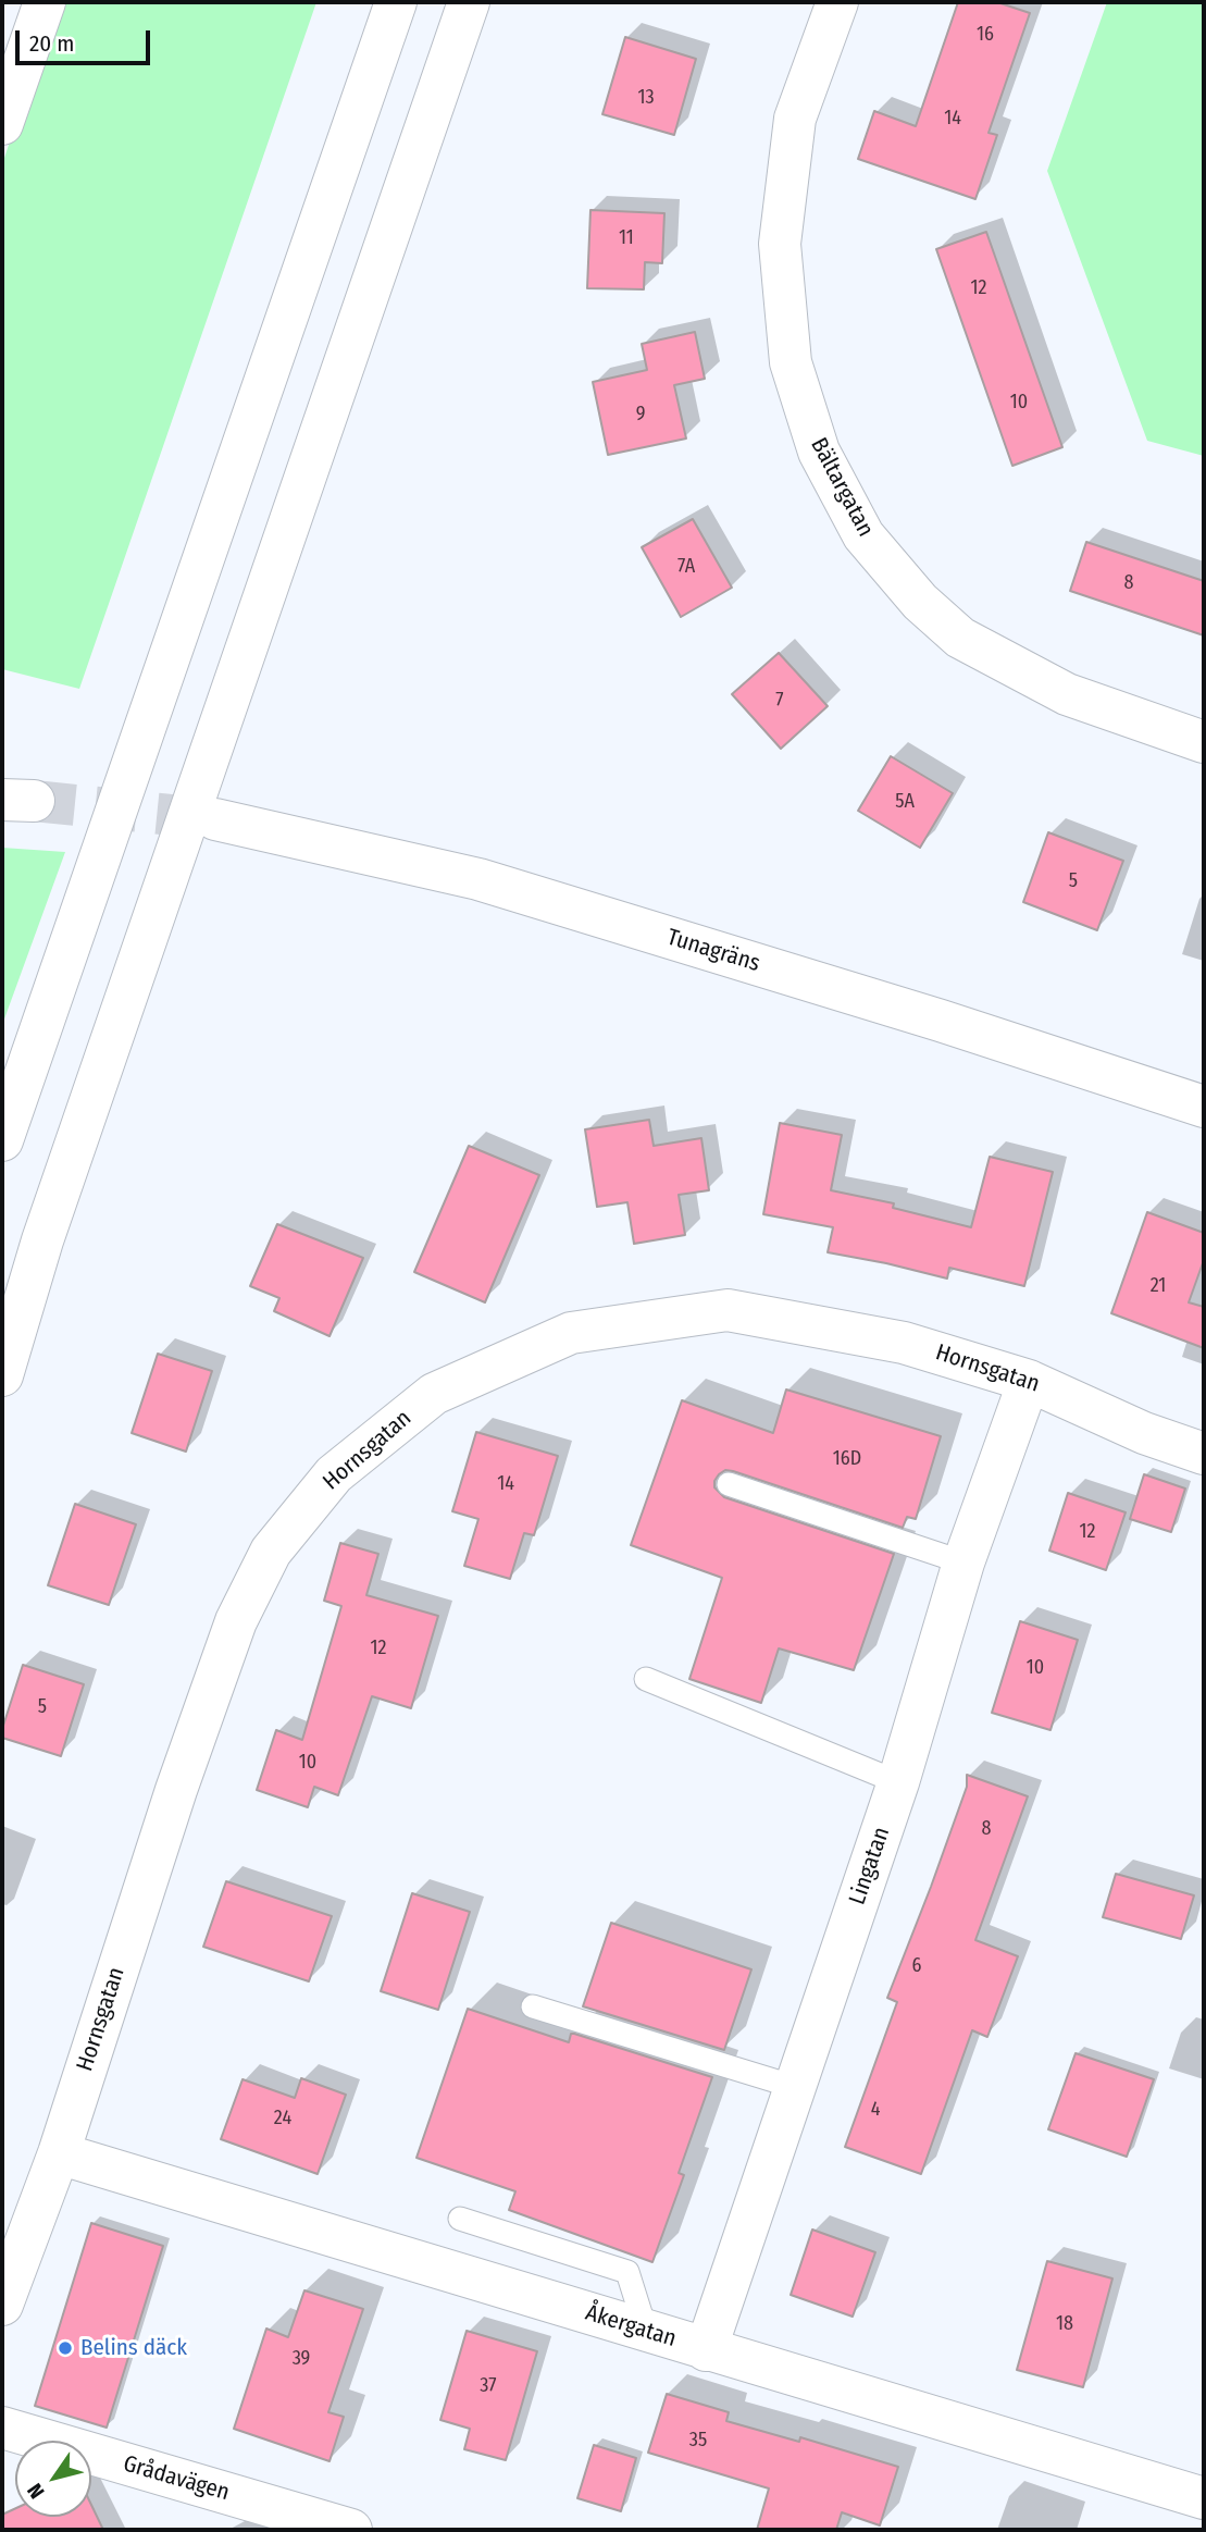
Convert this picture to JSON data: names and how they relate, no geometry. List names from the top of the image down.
{
  "streets": {
    "main road": [
      "Bältargatan",
      "Tunagräns",
      "Hornsgatan",
      "Lingatan",
      "Åkergatan",
      "Grådavägen"
    ]
  },
  "crossings": [
    ["Hornsgatan", "Lingatan"],
    ["Hornsgatan", "Åkergatan"],
    ["Lingatan", "Åkergatan"]
  ],
  "places": ["Belins däck"],
  "house_numbers": [
    "16",
    "13",
    "14",
    "11",
    "12",
    "10",
    "9",
    "7A",
    "8",
    "7",
    "5A",
    "5",
    "21",
    "16D",
    "14",
    "12",
    "12",
    "10",
    "5",
    "10",
    "8",
    "6",
    "4",
    "24",
    "18",
    "39",
    "37",
    "35"
  ],
  "scale_bar": "20 m",
  "north": "bottom left"
}
